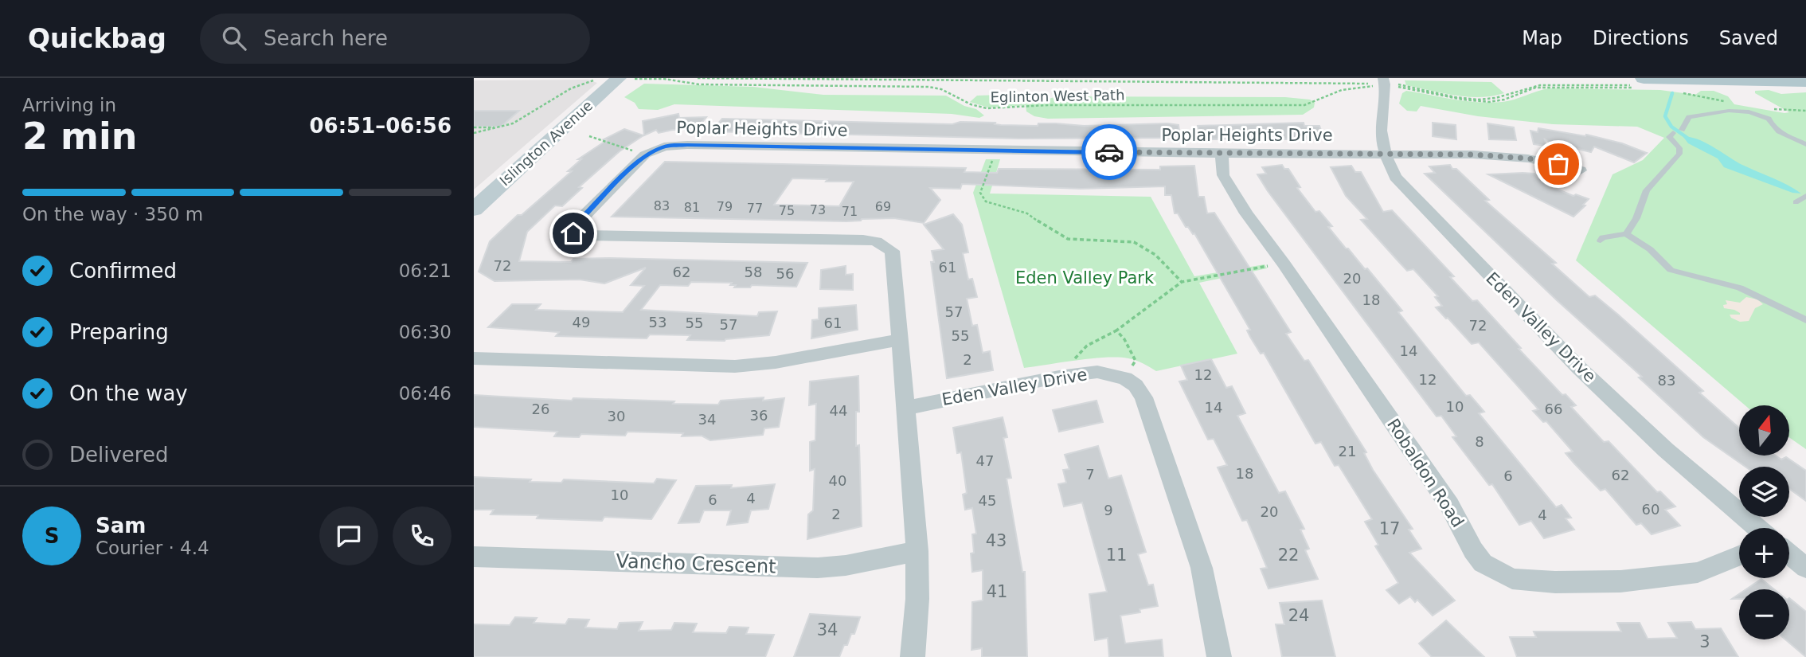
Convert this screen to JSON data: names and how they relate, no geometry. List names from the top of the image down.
{
  "streets": {
    "main road": ["Islington Avenue"],
    "street": [
      "Poplar Heights Drive",
      "Eden Valley Drive",
      "Robaldon Road",
      "Vancho Crescent"
    ],
    "path": ["Eglinton West Path"]
  },
  "crossings": [
    ["Eglinton West Path", "Eden Valley Drive"],
    ["Poplar Heights Drive", "Eden Valley Drive"],
    ["Poplar Heights Drive", "Robaldon Road"],
    ["Poplar Heights Drive", "Vancho Crescent"]
  ],
  "parks": ["Eden Valley Park"],
  "house_numbers": [
    "83",
    "79",
    "69",
    "81",
    "77",
    "73",
    "75",
    "71",
    "72",
    "61",
    "62",
    "58",
    "56",
    "20",
    "18",
    "57",
    "49",
    "53",
    "55",
    "61",
    "57",
    "72",
    "55",
    "14",
    "2",
    "12",
    "12",
    "83",
    "10",
    "14",
    "26",
    "66",
    "44",
    "36",
    "30",
    "34",
    "8",
    "21",
    "47",
    "18",
    "7",
    "62",
    "6",
    "40",
    "10",
    "4",
    "6",
    "45",
    "60",
    "9",
    "20",
    "2",
    "4",
    "17",
    "43",
    "11",
    "22",
    "41",
    "24",
    "34",
    "3"
  ],
  "north": "top",
  "page": {
    "header": "Quickbag",
    "search": "Search here",
    "nav": ["Map", "Directions", "Saved"],
    "heading": ["2 min", "Arriving in", "06:51–06:56"],
    "panel": ["Sam", "Courier · 4.4"],
    "bar": "On the way · 350 m",
    "list": [
      ["Confirmed", "06:21"],
      ["Preparing", "06:30"],
      ["On the way", "06:46"],
      "Delivered"
    ],
    "map_buttons": ["+", "−"],
    "round": "S"
  }
}
